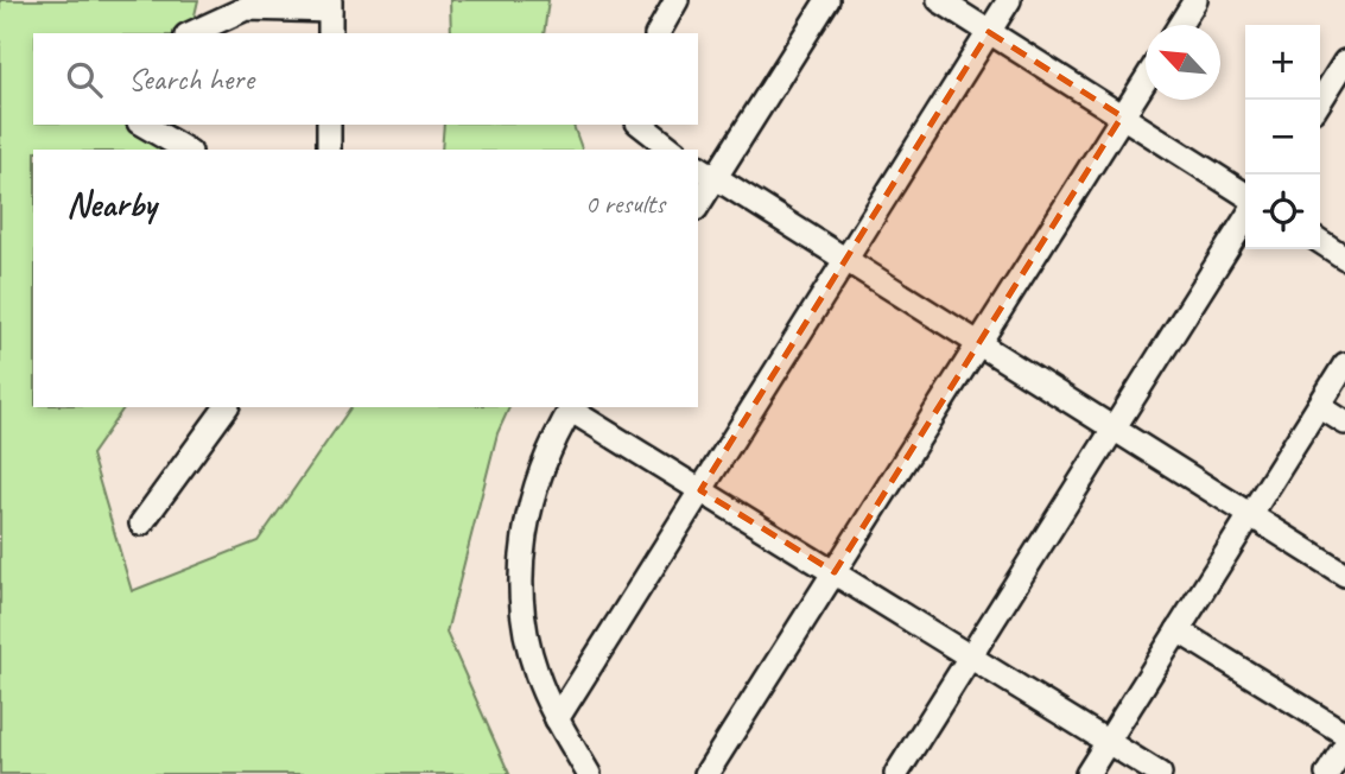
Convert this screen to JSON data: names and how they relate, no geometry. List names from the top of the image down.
{
  "north": "top left",
  "page": {
    "map_buttons": ["+", "−"],
    "search": "Search here",
    "heading": ["Nearby", "0 results"]
  }
}
